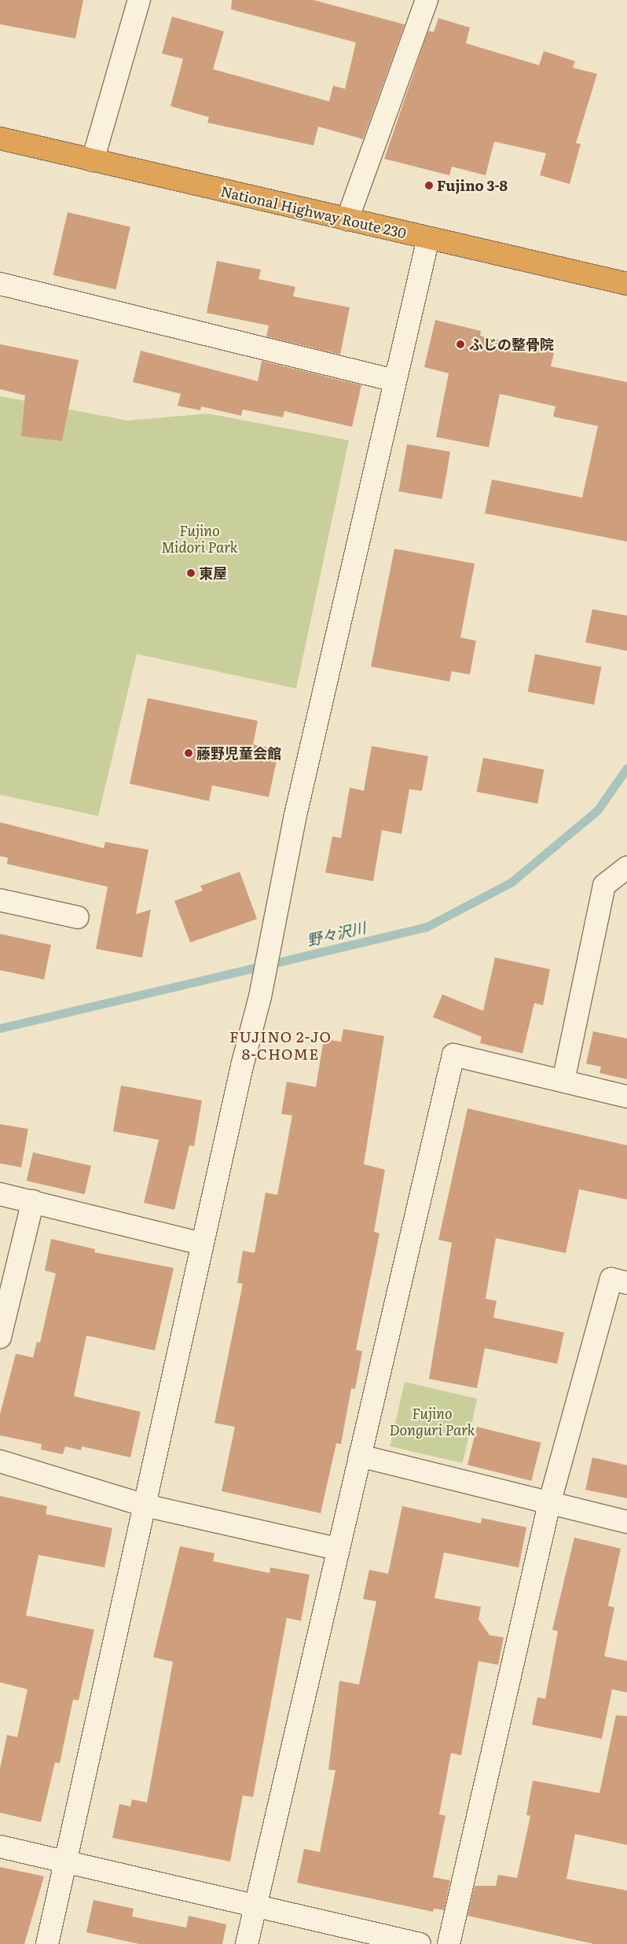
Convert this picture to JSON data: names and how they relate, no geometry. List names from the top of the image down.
{
  "streets": {
    "highway": ["National Highway Route 230"]
  },
  "districts": ["FUJINO 2-JO 8-CHOME"],
  "water": ["野々沢川"],
  "parks": ["Fujino Midori Park", "Fujino Donguri Park"],
  "places": [
    "Fujino 3-8",
    "ふじの整骨院",
    "東屋",
    "藤野児童会館"
  ]
}
